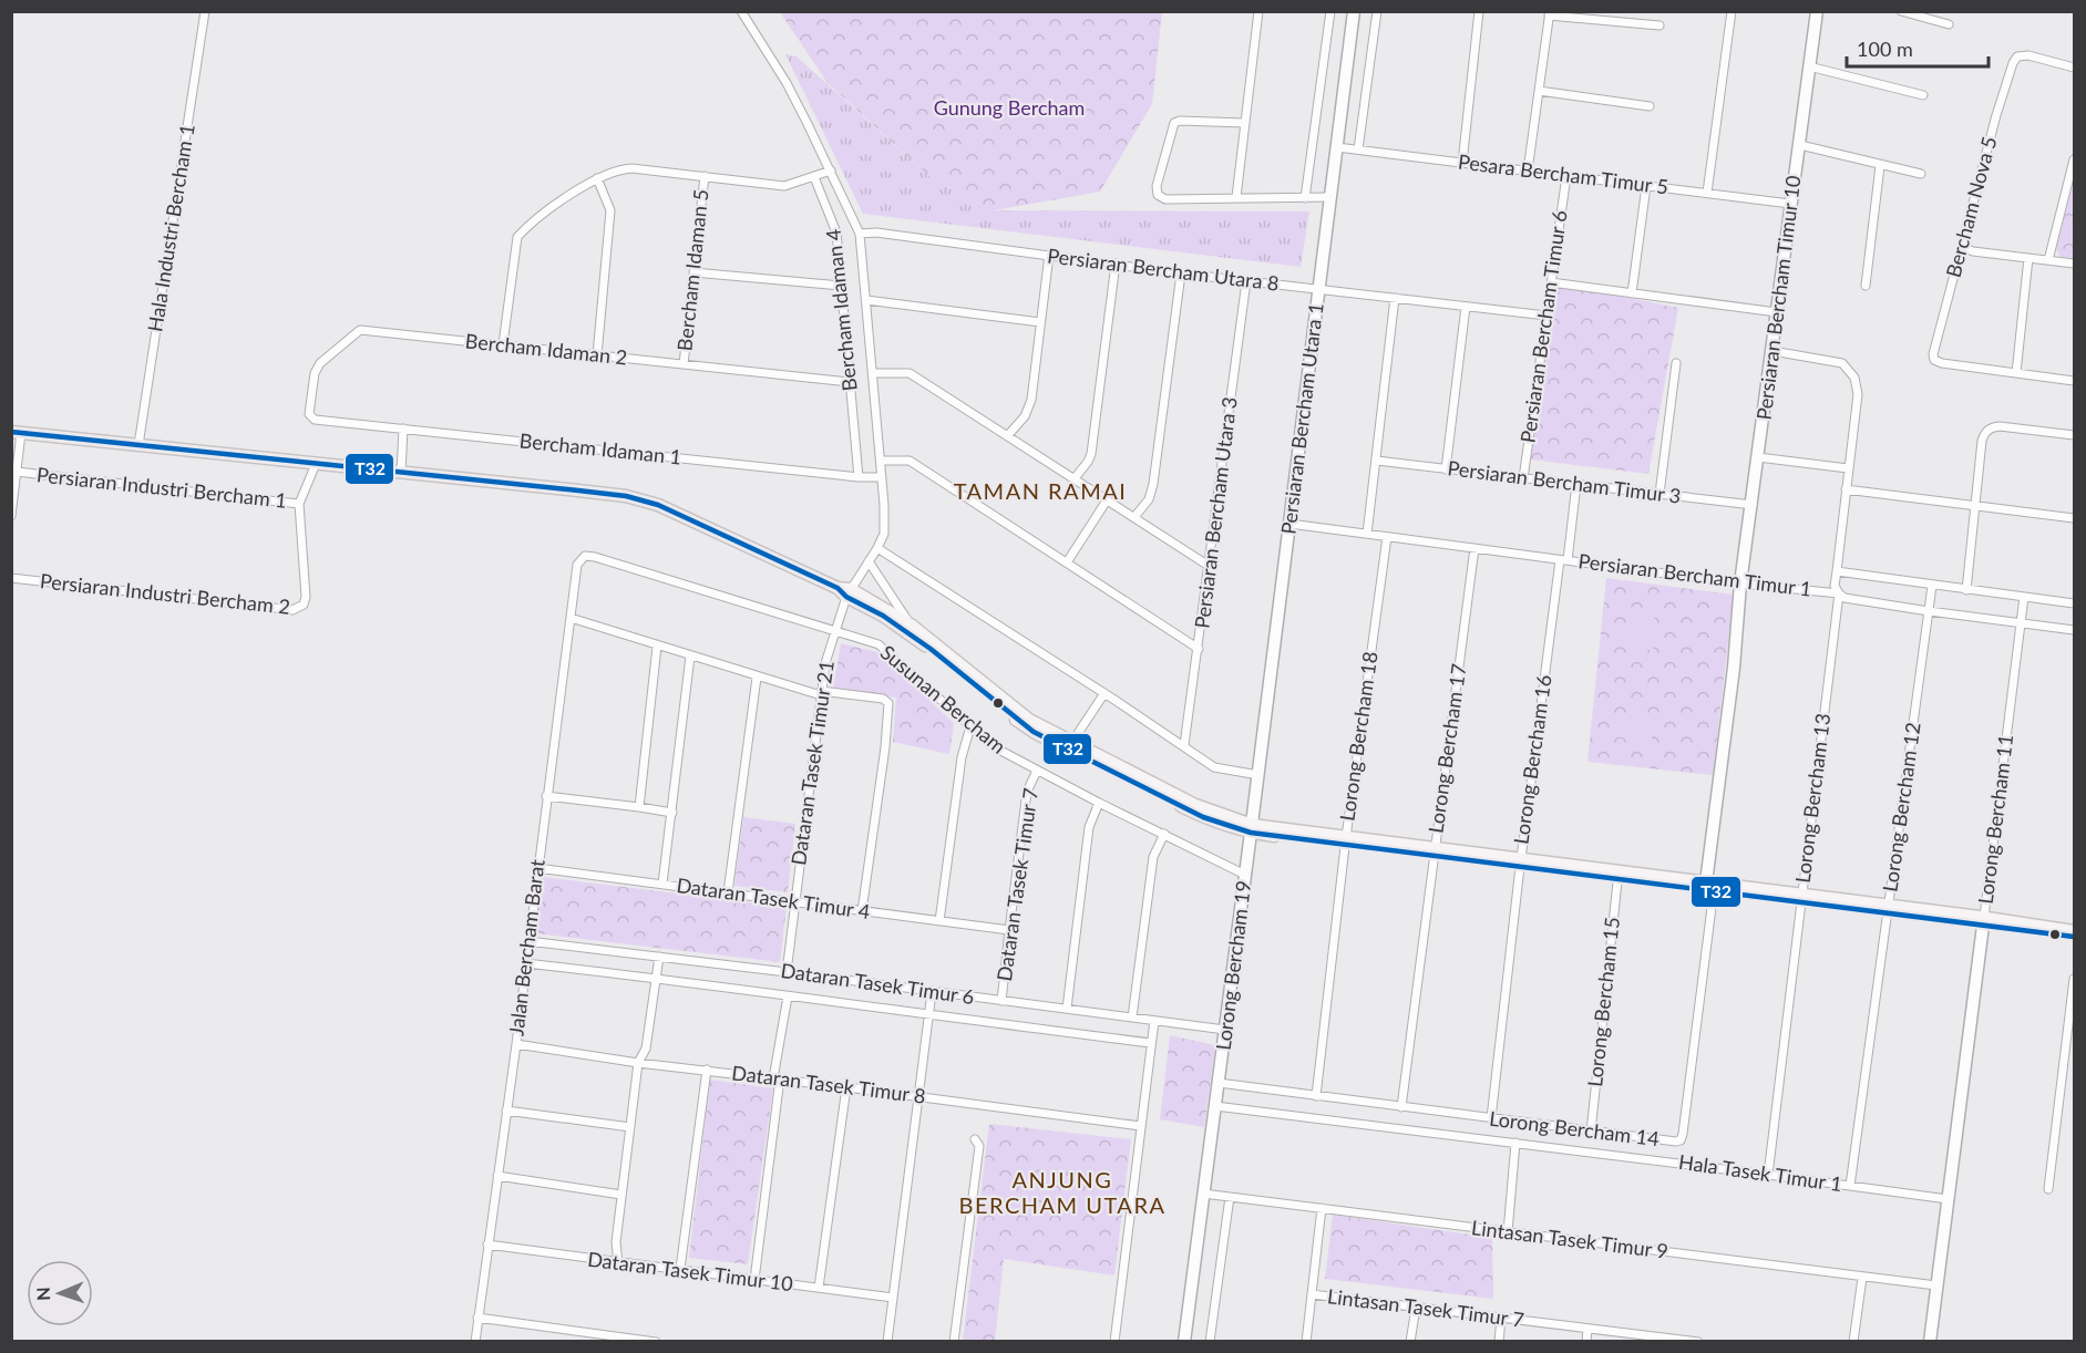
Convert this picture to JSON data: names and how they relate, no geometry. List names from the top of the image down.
{
  "streets": {
    "street": [
      "Pesara Bercham Timur 5",
      "Bercham Nova 5",
      "Hala Industri Bercham 1",
      "Bercham Idaman 5",
      "Persiaran Bercham Utara 8",
      "Persiaran Bercham Timur 10",
      "Bercham Idaman 4",
      "Persiaran Bercham Timur 6",
      "Bercham Idaman 2",
      "Persiaran Bercham Utara 1",
      "Bercham Idaman 1",
      "Persiaran Bercham Timur 3",
      "Persiaran Industri Bercham 1",
      "Persiaran Bercham Utara 3",
      "Persiaran Bercham Timur 1",
      "Persiaran Industri Bercham 2",
      "Susunan Bercham",
      "Lorong Bercham 18",
      "Lorong Bercham 17",
      "Lorong Bercham 16",
      "Dataran Tasek Timur 21",
      "Lorong Bercham 13",
      "Lorong Bercham 12",
      "Lorong Bercham 11",
      "Dataran Tasek Timur 7",
      "Dataran Tasek Timur 4",
      "Jalan Bercham Barat",
      "Lorong Bercham 19",
      "Dataran Tasek Timur 6",
      "Lorong Bercham 15",
      "Dataran Tasek Timur 8",
      "Lorong Bercham 14",
      "Hala Tasek Timur 1",
      "Lintasan Tasek Timur 9",
      "Dataran Tasek Timur 10",
      "Lintasan Tasek Timur 7"
    ]
  },
  "crossings": [
    ["Pesara Bercham Timur 5", "Persiaran Bercham Timur 10"],
    ["Pesara Bercham Timur 5", "Persiaran Bercham Timur 6"],
    ["Pesara Bercham Timur 5", "Persiaran Bercham Utara 1"],
    ["Bercham Idaman 5", "Bercham Idaman 2"],
    ["Persiaran Bercham Utara 8", "Persiaran Bercham Timur 6"],
    ["Persiaran Bercham Utara 8", "Persiaran Bercham Utara 1"],
    ["Persiaran Bercham Utara 8", "Persiaran Bercham Utara 3"],
    ["Persiaran Bercham Timur 10", "Persiaran Bercham Timur 3"],
    ["Persiaran Bercham Timur 10", "Persiaran Bercham Timur 1"],
    ["Persiaran Bercham Timur 10", "Lorong Bercham 14"],
    ["Bercham Idaman 4", "Bercham Idaman 2"],
    ["Bercham Idaman 4", "Bercham Idaman 1"],
    ["Persiaran Bercham Timur 6", "Persiaran Bercham Timur 3"],
    ["Bercham Idaman 2", "Bercham Idaman 1"],
    ["Persiaran Bercham Utara 1", "Persiaran Bercham Timur 1"],
    ["Persiaran Bercham Utara 1", "Lorong Bercham 19"],
    ["Persiaran Bercham Timur 3", "Lorong Bercham 16"],
    ["Persiaran Industri Bercham 1", "Persiaran Industri Bercham 2"],
    ["Persiaran Bercham Timur 1", "Lorong Bercham 18"],
    ["Persiaran Bercham Timur 1", "Lorong Bercham 17"],
    ["Persiaran Bercham Timur 1", "Lorong Bercham 16"],
    ["Persiaran Bercham Timur 1", "Lorong Bercham 13"],
    ["Persiaran Bercham Timur 1", "Lorong Bercham 12"],
    ["Persiaran Bercham Timur 1", "Lorong Bercham 11"],
    ["Persiaran Bercham Timur 1", "Lorong Bercham 14"],
    ["Susunan Bercham", "Dataran Tasek Timur 21"],
    ["Susunan Bercham", "Dataran Tasek Timur 7"],
    ["Susunan Bercham", "Jalan Bercham Barat"],
    ["Susunan Bercham", "Lorong Bercham 19"],
    ["Lorong Bercham 18", "Lorong Bercham 14"],
    ["Lorong Bercham 17", "Lorong Bercham 14"],
    ["Lorong Bercham 16", "Lorong Bercham 14"],
    ["Dataran Tasek Timur 21", "Dataran Tasek Timur 4"],
    ["Dataran Tasek Timur 21", "Dataran Tasek Timur 6"],
    ["Lorong Bercham 13", "Hala Tasek Timur 1"],
    ["Lorong Bercham 12", "Hala Tasek Timur 1"],
    ["Lorong Bercham 11", "Hala Tasek Timur 1"],
    ["Lorong Bercham 11", "Lintasan Tasek Timur 9"],
    ["Dataran Tasek Timur 7", "Dataran Tasek Timur 4"],
    ["Dataran Tasek Timur 7", "Dataran Tasek Timur 6"],
    ["Dataran Tasek Timur 4", "Jalan Bercham Barat"],
    ["Jalan Bercham Barat", "Dataran Tasek Timur 6"],
    ["Jalan Bercham Barat", "Dataran Tasek Timur 8"],
    ["Jalan Bercham Barat", "Dataran Tasek Timur 10"],
    ["Lorong Bercham 19", "Dataran Tasek Timur 6"],
    ["Lorong Bercham 19", "Lorong Bercham 14"],
    ["Lorong Bercham 19", "Hala Tasek Timur 1"],
    ["Lorong Bercham 19", "Lintasan Tasek Timur 9"],
    ["Lorong Bercham 15", "Lorong Bercham 14"]
  ],
  "districts": ["TAMAN RAMAI", "ANJUNG BERCHAM UTARA"],
  "parks": ["Gunung Bercham"],
  "lines": ["transit line T32"],
  "scale_bar": "100 m",
  "north": "left"
}
